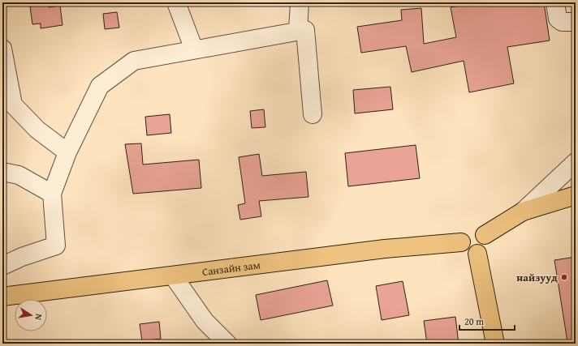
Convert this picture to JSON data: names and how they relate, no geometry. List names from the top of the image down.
{
  "streets": {
    "main road": ["Санзайн зам"]
  },
  "places": ["найзууд"],
  "scale_bar": "20 m",
  "north": "right"
}
